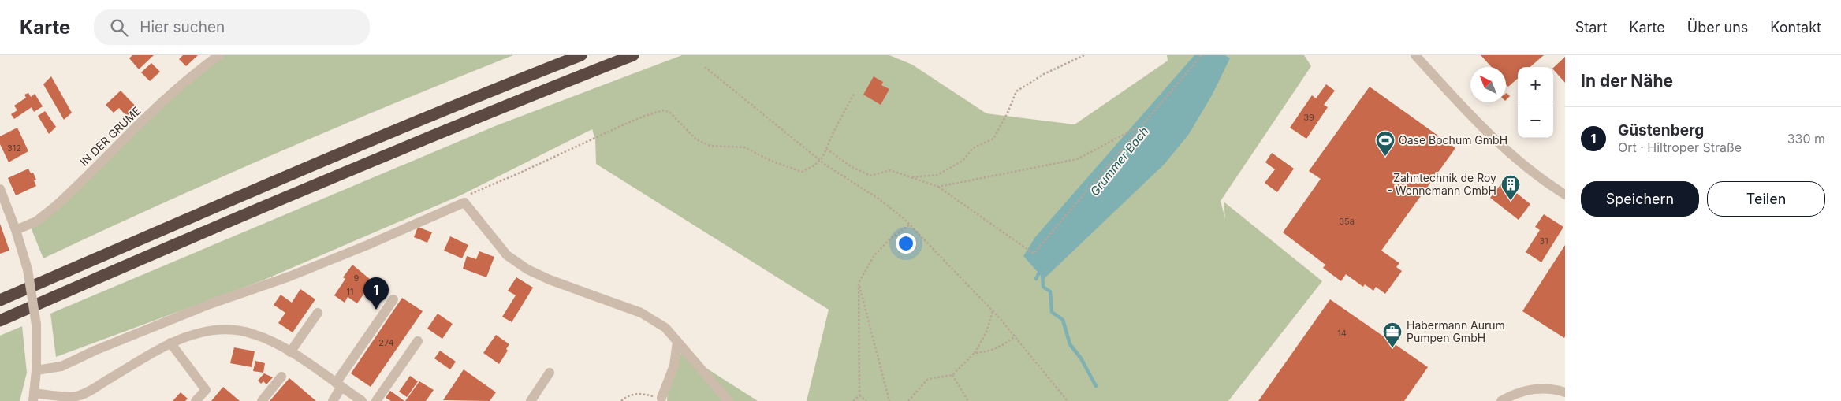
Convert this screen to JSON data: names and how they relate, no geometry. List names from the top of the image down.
{
  "streets": {
    "street": ["IN DER GRUME"]
  },
  "water": ["Grummer Bach"],
  "places": {
    "sports": ["Oase Bochum GmbH"],
    "building": ["Zahntechnik de Roy - Wennemann GmbH"],
    "office": ["Habermann Aurum Pumpen GmbH"]
  },
  "house_numbers": [
    "39",
    "312",
    "35a",
    "31",
    "9",
    "11",
    "14",
    "274"
  ],
  "north": "top left",
  "page": {
    "header": "Karte",
    "search": "Hier suchen",
    "nav": [
      "Start",
      "Karte",
      "Über uns",
      "Kontakt"
    ],
    "heading": "In der Nähe",
    "map_buttons": ["+", "−"],
    "list": [
      {
        "mark": "1",
        "name": "Güstenberg",
        "note": "Ort · Hiltroper Straße",
        "value": "330 m"
      }
    ],
    "buttons": ["Speichern", "Teilen"],
    "pins": "1"
  }
}
